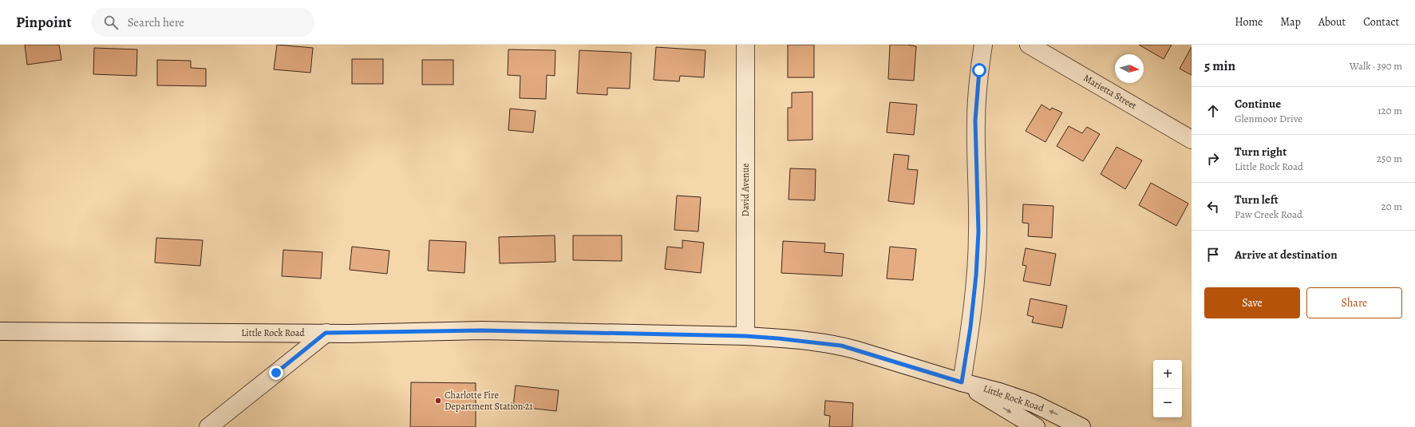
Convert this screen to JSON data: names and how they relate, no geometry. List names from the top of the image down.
{
  "streets": {
    "main road": ["Marietta Street", "David Avenue", "Little Rock Road"]
  },
  "crossings": [
    ["David Avenue", "Little Rock Road"]
  ],
  "places": ["Charlotte Fire Department Station 21"],
  "north": "right",
  "page": {
    "header": "Pinpoint",
    "search": "Search here",
    "nav": [
      "Home",
      "Map",
      "About",
      "Contact"
    ],
    "heading": ["5 min", "Walk · 390 m"],
    "list": [
      ["Continue", "Glenmoor Drive", "120 m"],
      ["Turn right", "Little Rock Road", "250 m"],
      ["Turn left", "Paw Creek Road", "20 m"],
      "Arrive at destination"
    ],
    "buttons": ["Save", "Share"],
    "map_buttons": ["+", "−"]
  }
}
